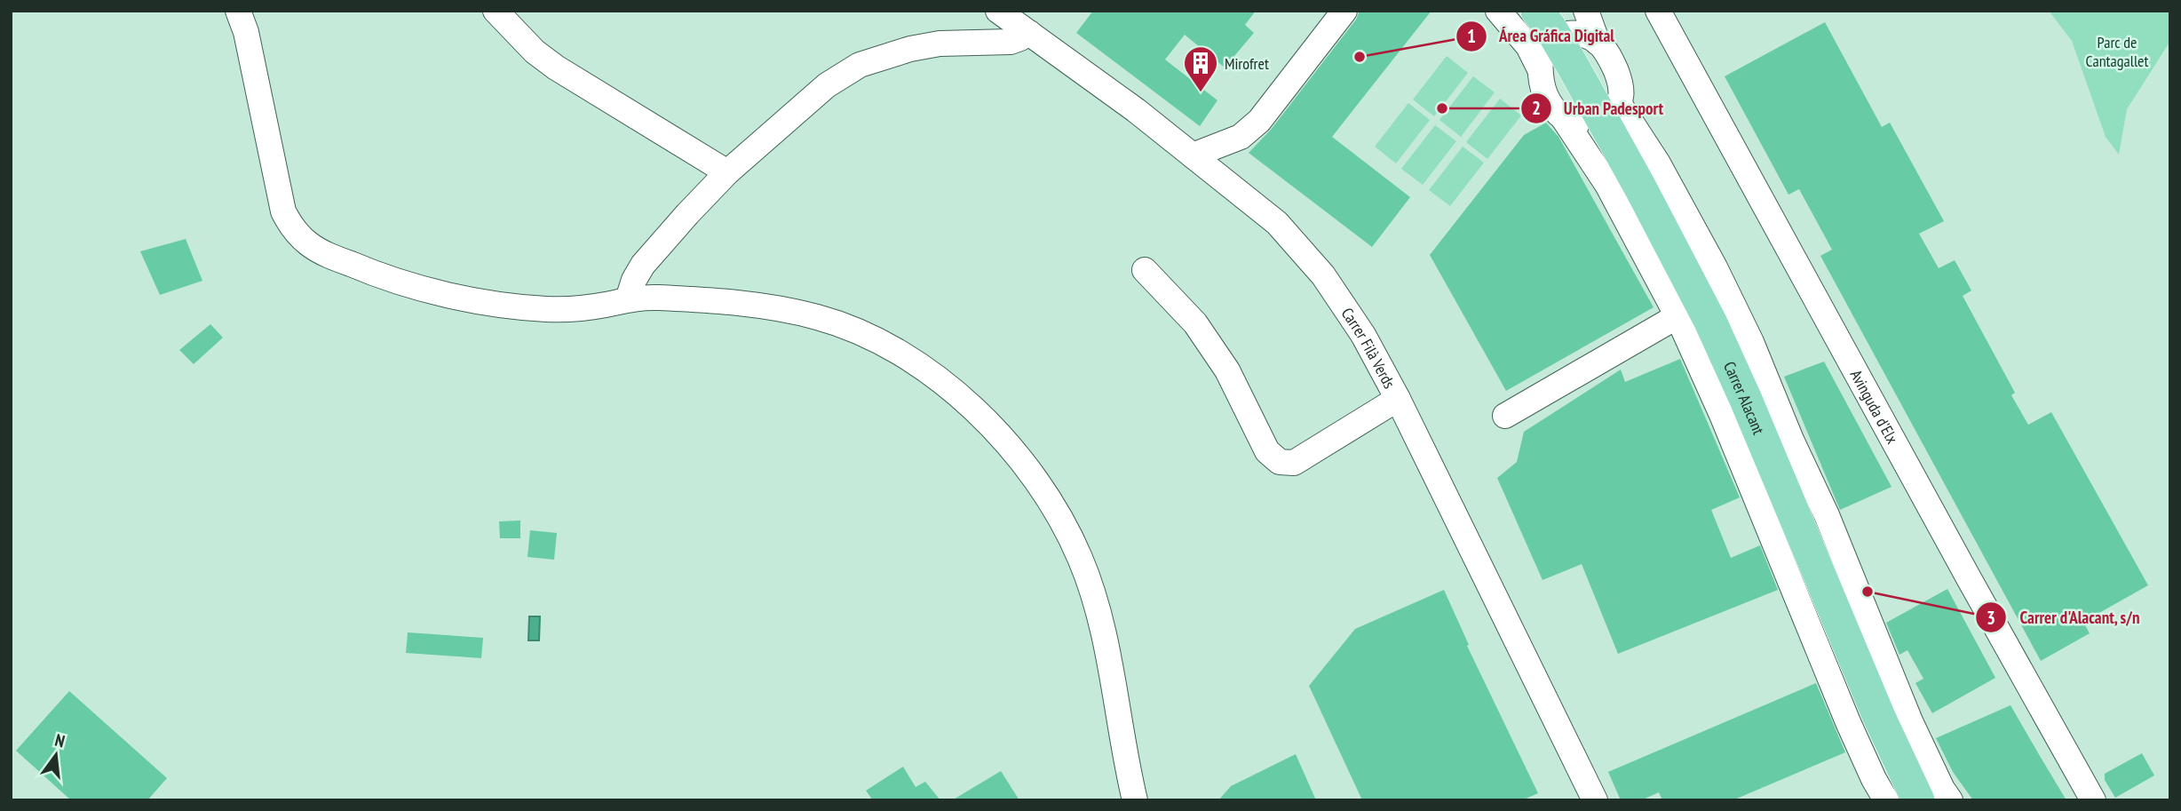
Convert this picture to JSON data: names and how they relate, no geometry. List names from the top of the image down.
{
  "streets": {
    "main road": ["Carrer Alacant"],
    "street": ["Carrer Filà Verds", "Avinguda d'Elx"]
  },
  "parks": ["Parc de Cantagallet"],
  "places": {
    "other": ["Área Gráfica Digital", "Urban Padesport", "Carrer d'Alacant, s/n"],
    "building": ["Mirofret"]
  },
  "north": "top"
}
